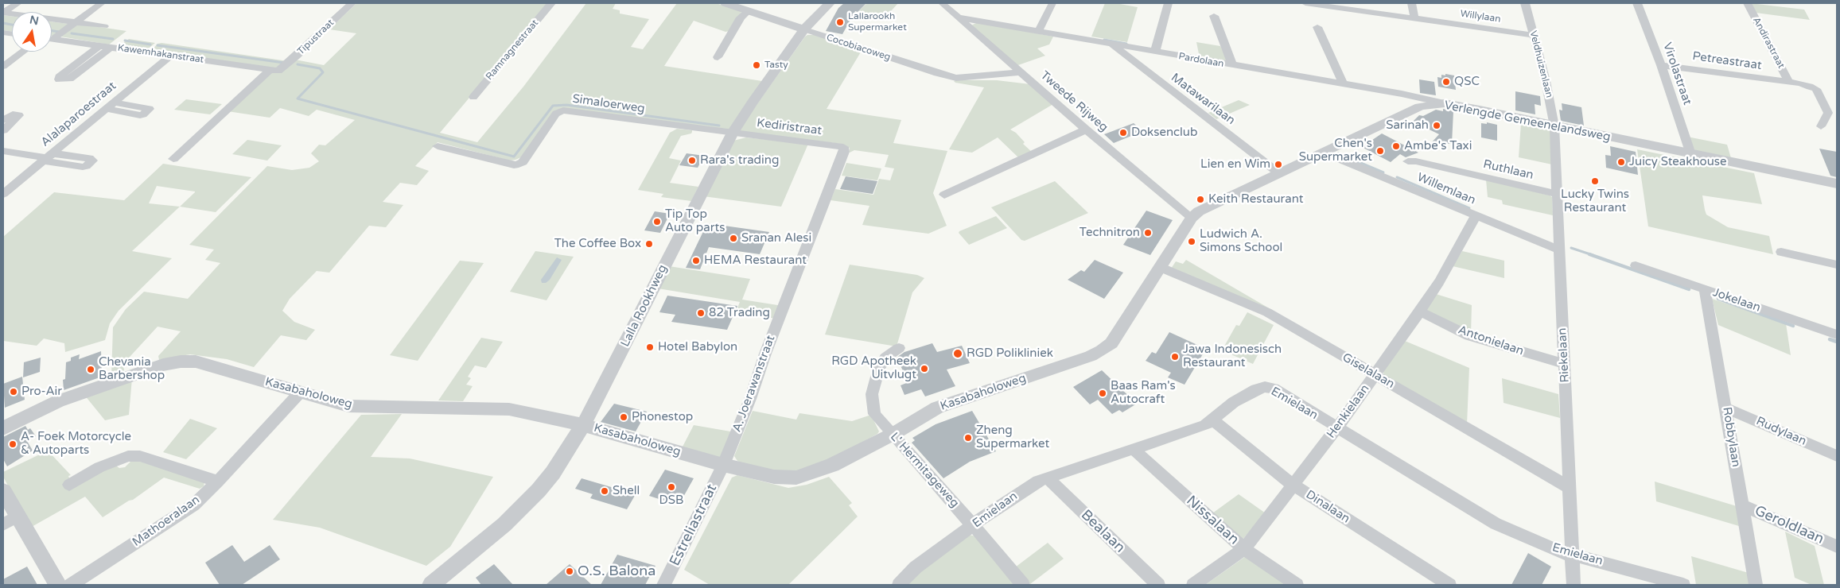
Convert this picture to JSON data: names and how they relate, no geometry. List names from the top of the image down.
{
  "streets": {
    "street": [
      "Willylaan",
      "Tipustraat",
      "Andirastraat",
      "Cocobiacoweg",
      "Ramnagnestraat",
      "Kawemhakanstraat",
      "Pardolaan",
      "Petreastraat",
      "Veldhuizenlaan",
      "Virolastraat",
      "Matawarilaan",
      "Tweede Rijweg",
      "Simaloerweg",
      "Alalaparoestraat",
      "Verlengde Gemeenelandsweg",
      "Kediristraat",
      "Ruthlaan",
      "Willemlaan",
      "Jokelaan",
      "Lalla Rookhweg",
      "Antonielaan",
      "Riekelaan",
      "Giselalaan",
      "A. Joerawanstraat",
      "Kasabaholoweg",
      "Emielaan",
      "Henkielaan",
      "Rudylaan",
      "Robbylaan",
      "L' Hermitageweg",
      "Dinalaan",
      "Nissalaan",
      "Mathoeralaan",
      "Estreliastraat",
      "Geroldlaan",
      "Bealaan"
    ]
  },
  "crossings": [
    ["Willylaan", "Veldhuizenlaan"],
    ["Tipustraat", "Kawemhakanstraat"],
    ["Andirastraat", "Petreastraat"],
    ["Cocobiacoweg", "Tweede Rijweg"],
    ["Cocobiacoweg", "Lalla Rookhweg"],
    ["Kawemhakanstraat", "Alalaparoestraat"],
    ["Pardolaan", "Matawarilaan"],
    ["Pardolaan", "Tweede Rijweg"],
    ["Pardolaan", "Verlengde Gemeenelandsweg"],
    ["Petreastraat", "Virolastraat"],
    ["Veldhuizenlaan", "Verlengde Gemeenelandsweg"],
    ["Veldhuizenlaan", "Riekelaan"],
    ["Virolastraat", "Verlengde Gemeenelandsweg"],
    ["Matawarilaan", "Verlengde Gemeenelandsweg"],
    ["Tweede Rijweg", "Verlengde Gemeenelandsweg"],
    ["Tweede Rijweg", "Kasabaholoweg"],
    ["Simaloerweg", "Kediristraat"],
    ["Simaloerweg", "Lalla Rookhweg"],
    ["Verlengde Gemeenelandsweg", "Willemlaan"],
    ["Verlengde Gemeenelandsweg", "Riekelaan"],
    ["Verlengde Gemeenelandsweg", "Kasabaholoweg"],
    ["Kediristraat", "Lalla Rookhweg"],
    ["Kediristraat", "A. Joerawanstraat"],
    ["Ruthlaan", "Riekelaan"],
    ["Willemlaan", "Riekelaan"],
    ["Willemlaan", "Henkielaan"],
    ["Jokelaan", "Robbylaan"],
    ["Lalla Rookhweg", "Kasabaholoweg"],
    ["Antonielaan", "Riekelaan"],
    ["Antonielaan", "Henkielaan"],
    ["Riekelaan", "Giselalaan"],
    ["Riekelaan", "Emielaan"],
    ["Giselalaan", "Kasabaholoweg"],
    ["Giselalaan", "Henkielaan"],
    ["A. Joerawanstraat", "Kasabaholoweg"],
    ["A. Joerawanstraat", "Estreliastraat"],
    ["Kasabaholoweg", "L' Hermitageweg"],
    ["Kasabaholoweg", "Mathoeralaan"],
    ["Kasabaholoweg", "Estreliastraat"],
    ["Emielaan", "Henkielaan"],
    ["Emielaan", "L' Hermitageweg"],
    ["Emielaan", "Dinalaan"],
    ["Emielaan", "Nissalaan"],
    ["Emielaan", "Bealaan"],
    ["Henkielaan", "Dinalaan"],
    ["Henkielaan", "Nissalaan"],
    ["Rudylaan", "Robbylaan"],
    ["Robbylaan", "Geroldlaan"]
  ],
  "places": [
    "Lallarookh Supermarket",
    "Tasty",
    "QSC",
    "Sarinah",
    "Doksenclub",
    "Ambe's Taxi",
    "Chen's Supermarket",
    "Rara's trading",
    "Juicy Steakhouse",
    "Lien en Wim",
    "Lucky Twins Restaurant",
    "Keith Restaurant",
    "Tip Top Auto parts",
    "Technitron",
    "Sranan Alesi",
    "Ludwich A. Simons School",
    "The Coffee Box",
    "HEMA Restaurant",
    "82 Trading",
    "Hotel Babylon",
    "RGD Polikliniek",
    "Jawa Indonesisch Restaurant",
    "RGD Apotheek Uitvlugt",
    "Chevania Barbershop",
    "Pro-Air",
    "Baas Ram's Autocraft",
    "Phonestop",
    "Zheng Supermarket",
    "A- Foek Motorcycle & Autoparts",
    "DSB",
    "Shell",
    "O.S. Balona"
  ],
  "north": "top"
}
